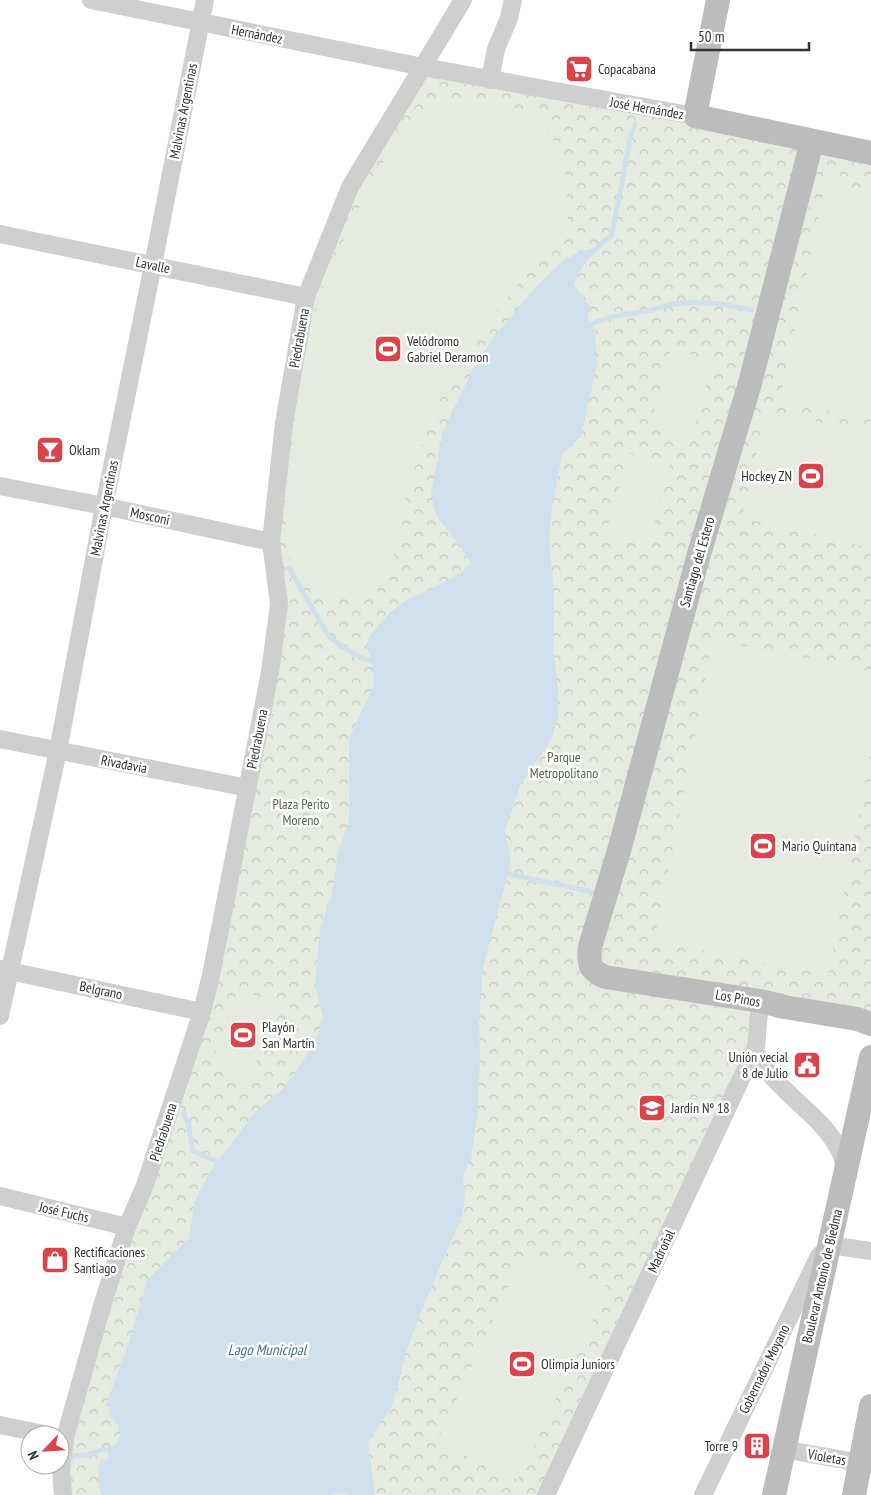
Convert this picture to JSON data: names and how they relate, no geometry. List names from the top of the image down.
{
  "streets": {
    "street": [
      "Hernández",
      "José Hernández",
      "Malvinas Argentinas",
      "Lavalle",
      "Piedrabuena",
      "Mosconi",
      "Santiago del Estero",
      "Rivadavia",
      "Belgrano",
      "Los Pinos",
      "José Fuchs",
      "Madroñal",
      "Boulevar Antonio de Biedma",
      "Gobernador Moyano",
      "Violetas"
    ]
  },
  "crossings": [
    ["Hernández", "José Hernández"],
    ["Hernández", "Malvinas Argentinas"],
    ["Hernández", "Piedrabuena"],
    ["José Hernández", "Piedrabuena"],
    ["José Hernández", "Santiago del Estero"],
    ["Malvinas Argentinas", "Lavalle"],
    ["Malvinas Argentinas", "Mosconi"],
    ["Malvinas Argentinas", "Rivadavia"],
    ["Malvinas Argentinas", "Belgrano"],
    ["Lavalle", "Piedrabuena"],
    ["Piedrabuena", "Mosconi"],
    ["Piedrabuena", "Rivadavia"],
    ["Piedrabuena", "Belgrano"],
    ["Piedrabuena", "José Fuchs"],
    ["Santiago del Estero", "Los Pinos"],
    ["Los Pinos", "Madroñal"],
    ["Boulevar Antonio de Biedma", "Gobernador Moyano"],
    ["Boulevar Antonio de Biedma", "Violetas"]
  ],
  "water": ["Lago Municipal"],
  "parks": ["Parque Metropolitano", "Plaza Perito Moreno"],
  "places": {
    "supermarket": ["Copacabana"],
    "sports": [
      "Velódromo Gabriel Deramon",
      "Hockey ZN",
      "Mario Quintana",
      "Playón San Martín",
      "Olimpia Juniors"
    ],
    "bar": ["Oklam"],
    "public building": ["Unión vecial 8 de Julio"],
    "school or university": ["Jardín Nº 18"],
    "shop": ["Rectificaciones Santiago"],
    "building": ["Torre 9"]
  },
  "scale_bar": "50 m",
  "north": "bottom left"
}
